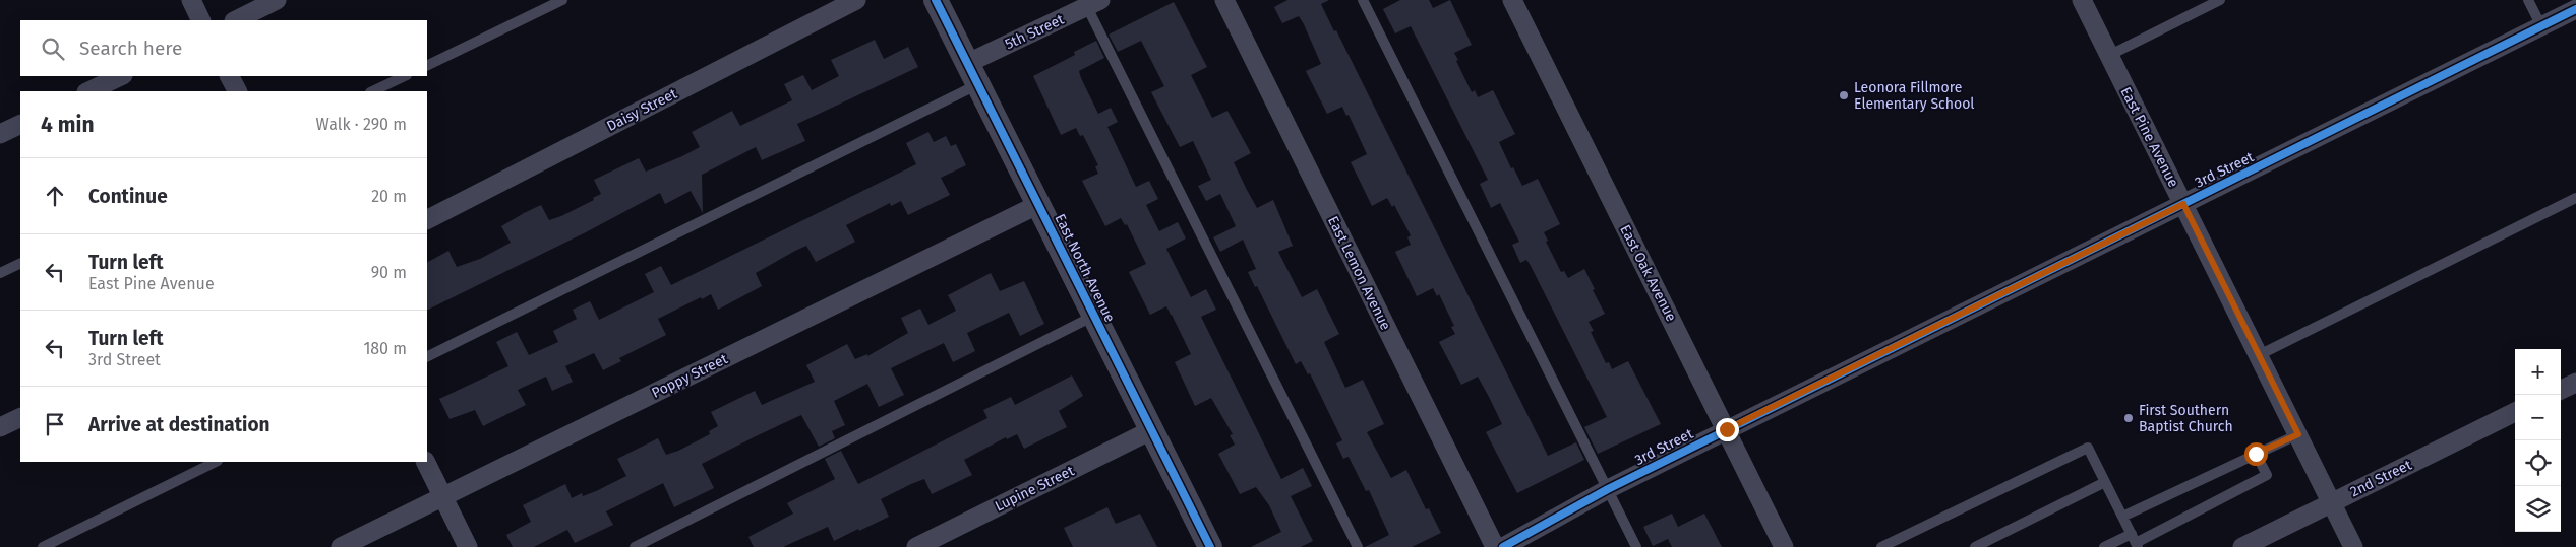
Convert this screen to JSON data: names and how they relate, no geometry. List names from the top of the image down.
{
  "streets": {
    "street": [
      "5th Street",
      "Daisy Street",
      "East Pine Avenue",
      "3rd Street",
      "East North Avenue",
      "East Lemon Avenue",
      "East Oak Avenue",
      "Poppy Street",
      "2nd Street",
      "Lupine Street"
    ]
  },
  "crossings": [
    ["5th Street", "East North Avenue"],
    ["East Pine Avenue", "3rd Street"],
    ["East Pine Avenue", "2nd Street"],
    ["3rd Street", "East Oak Avenue"],
    ["East North Avenue", "Poppy Street"],
    ["East North Avenue", "Lupine Street"]
  ],
  "places": ["Leonora Fillmore Elementary School", "First Southern Baptist Church"],
  "page": {
    "search": "Search here",
    "heading": ["4 min", "Walk · 290 m"],
    "list": [
      ["Continue", "20 m"],
      ["Turn left", "East Pine Avenue", "90 m"],
      ["Turn left", "3rd Street", "180 m"],
      "Arrive at destination"
    ],
    "map_buttons": ["+", "−"]
  }
}
